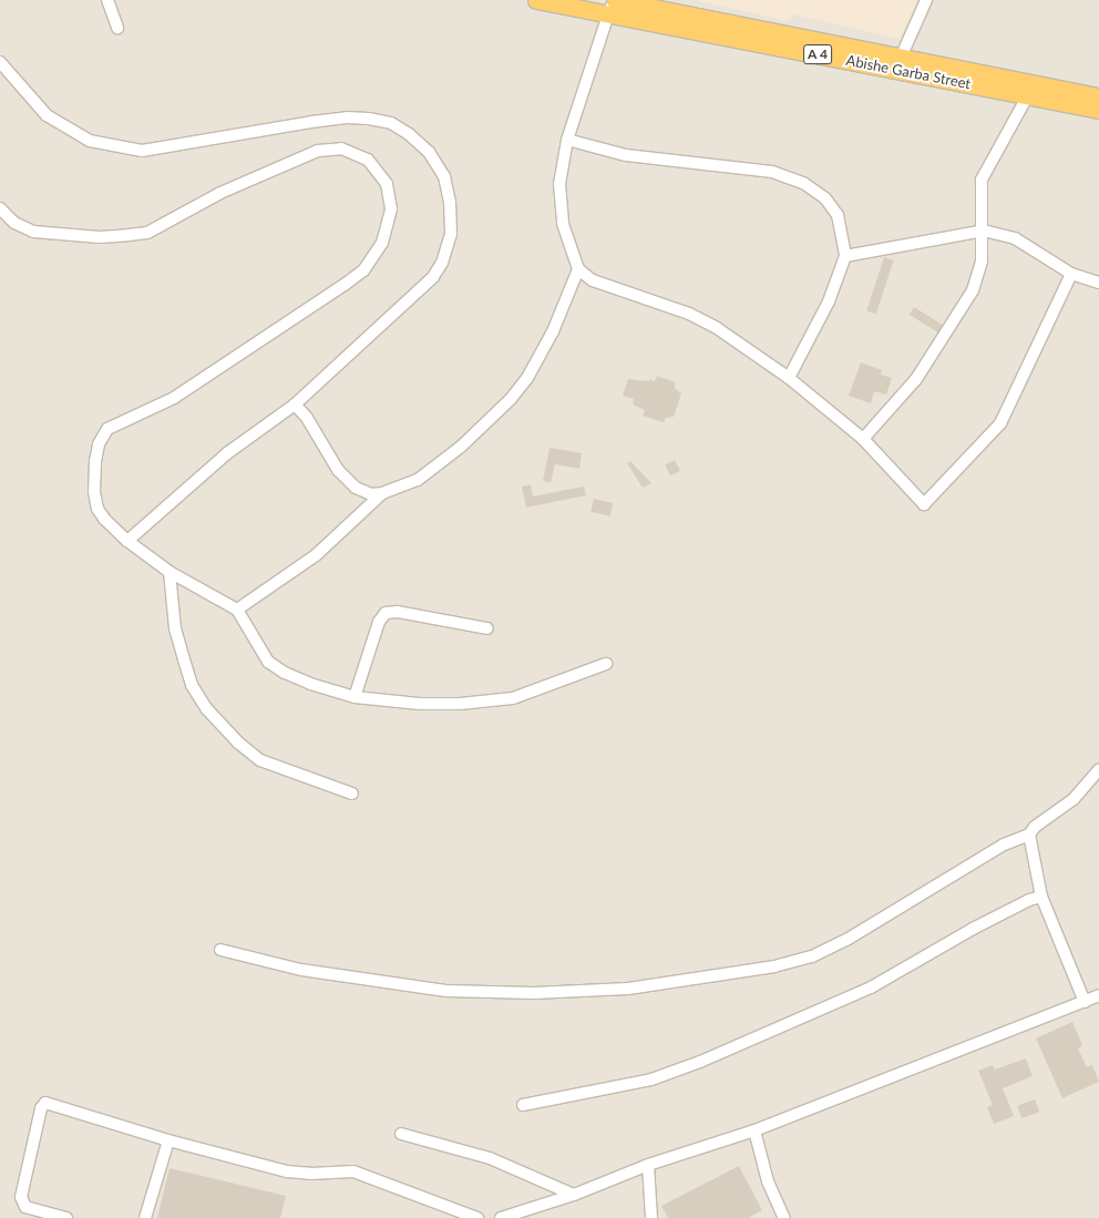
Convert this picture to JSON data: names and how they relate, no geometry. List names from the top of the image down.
{
  "streets": {
    "highway": ["A 4", "Abishe Garba Street"]
  }
}
